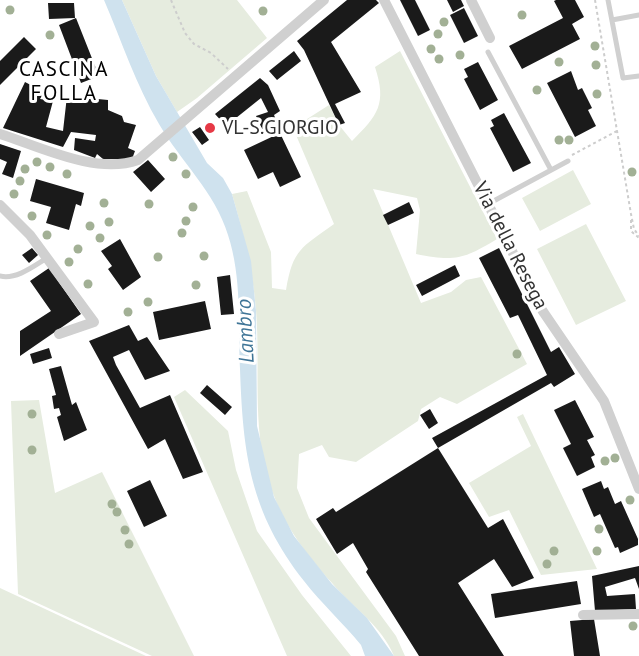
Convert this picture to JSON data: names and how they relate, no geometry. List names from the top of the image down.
{
  "streets": {
    "street": ["Via della Resega"]
  },
  "districts": ["CASCINA FOLLA"],
  "water": ["Lambro"],
  "places": ["VL-S.GIORGIO"]
}
